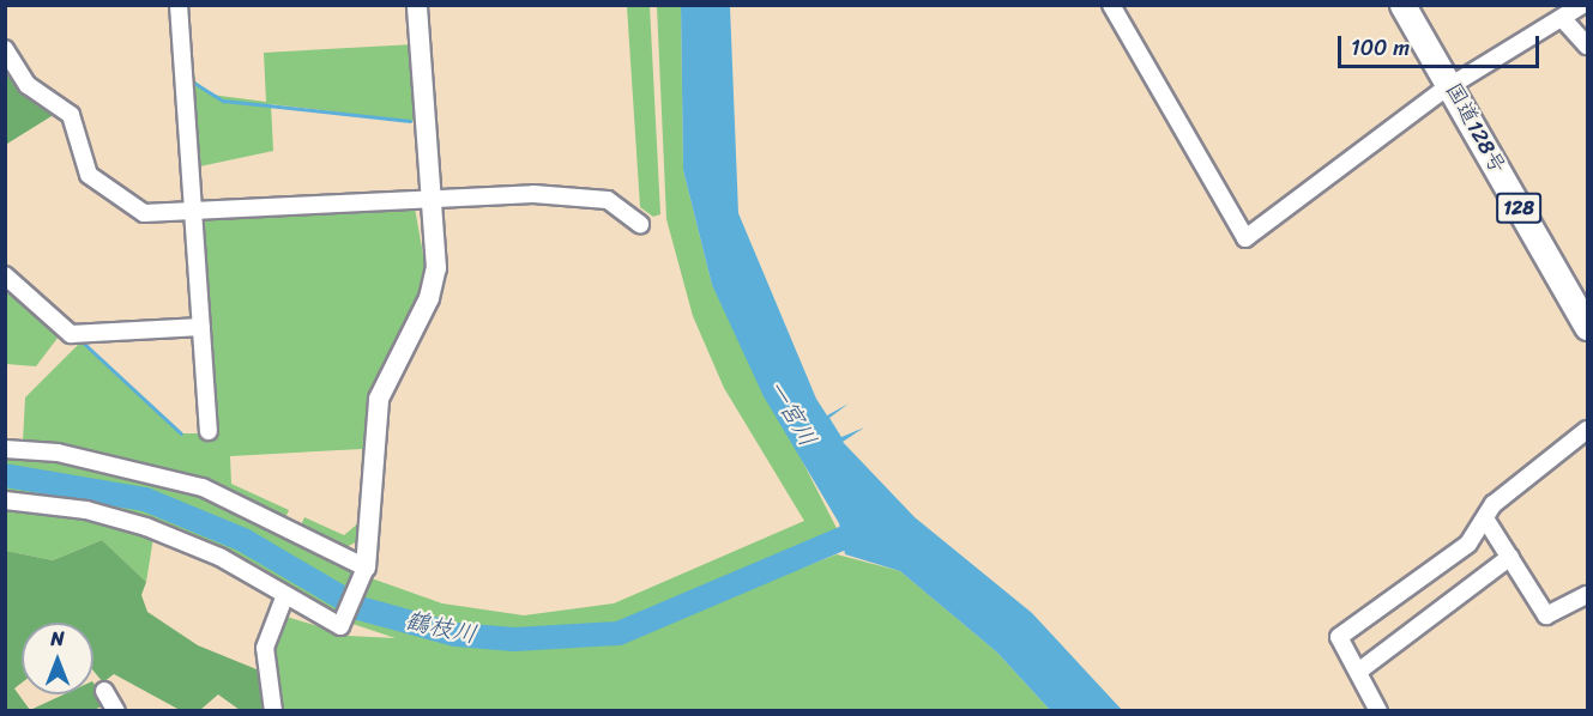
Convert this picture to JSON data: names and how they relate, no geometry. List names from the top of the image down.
{
  "streets": {
    "highway": ["国道128号", "128"]
  },
  "water": ["一宮川", "鶴枝川"],
  "scale_bar": "100 m",
  "north": "top"
}
